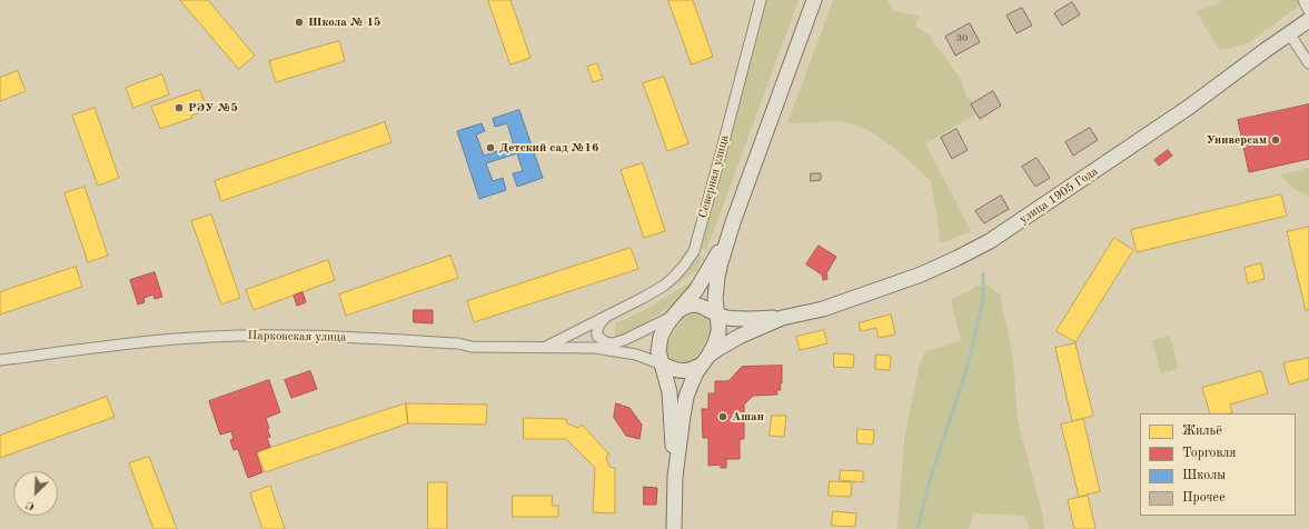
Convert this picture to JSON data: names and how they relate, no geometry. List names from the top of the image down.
{
  "streets": {
    "main road": ["улица 1905 Года"],
    "street": ["Северная улица", "Парковская улица"]
  },
  "crossings": [
    ["Северная улица", "Парковская улица"],
    ["улица 1905 Года", "Парковская улица"]
  ],
  "places": [
    "Школа № 15",
    "РЭУ №5",
    "Универсам",
    "Детский сад №16",
    "Ашан"
  ],
  "house_numbers": ["30"],
  "legend": [
    "Жильё",
    "Торговля",
    "Школы",
    "Прочее"
  ],
  "north": "bottom left"
}
